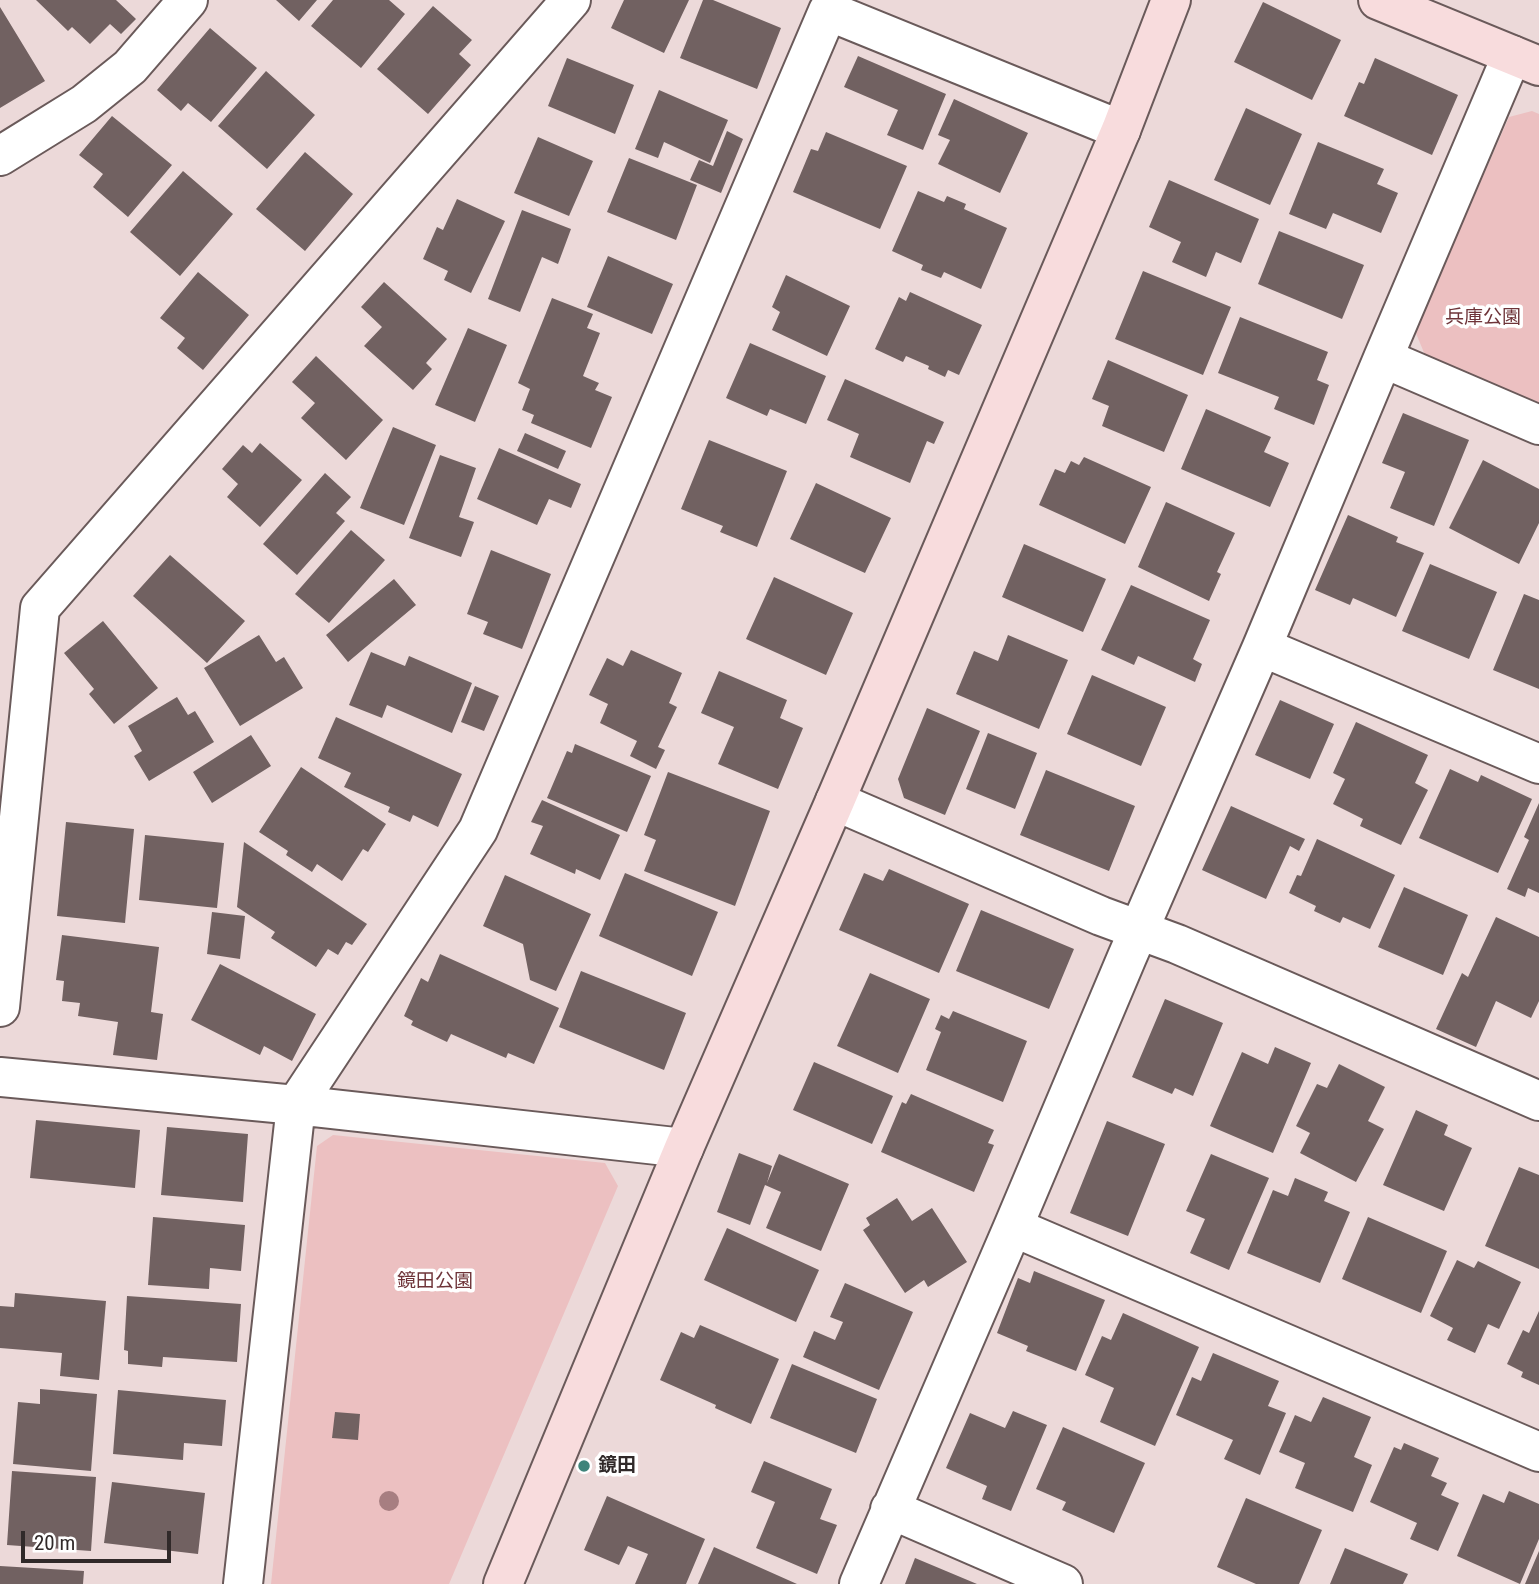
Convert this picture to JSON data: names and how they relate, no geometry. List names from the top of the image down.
{
  "parks": ["兵庫公園", "鏡田公園"],
  "places": ["鏡田"],
  "scale_bar": "20 m"
}
